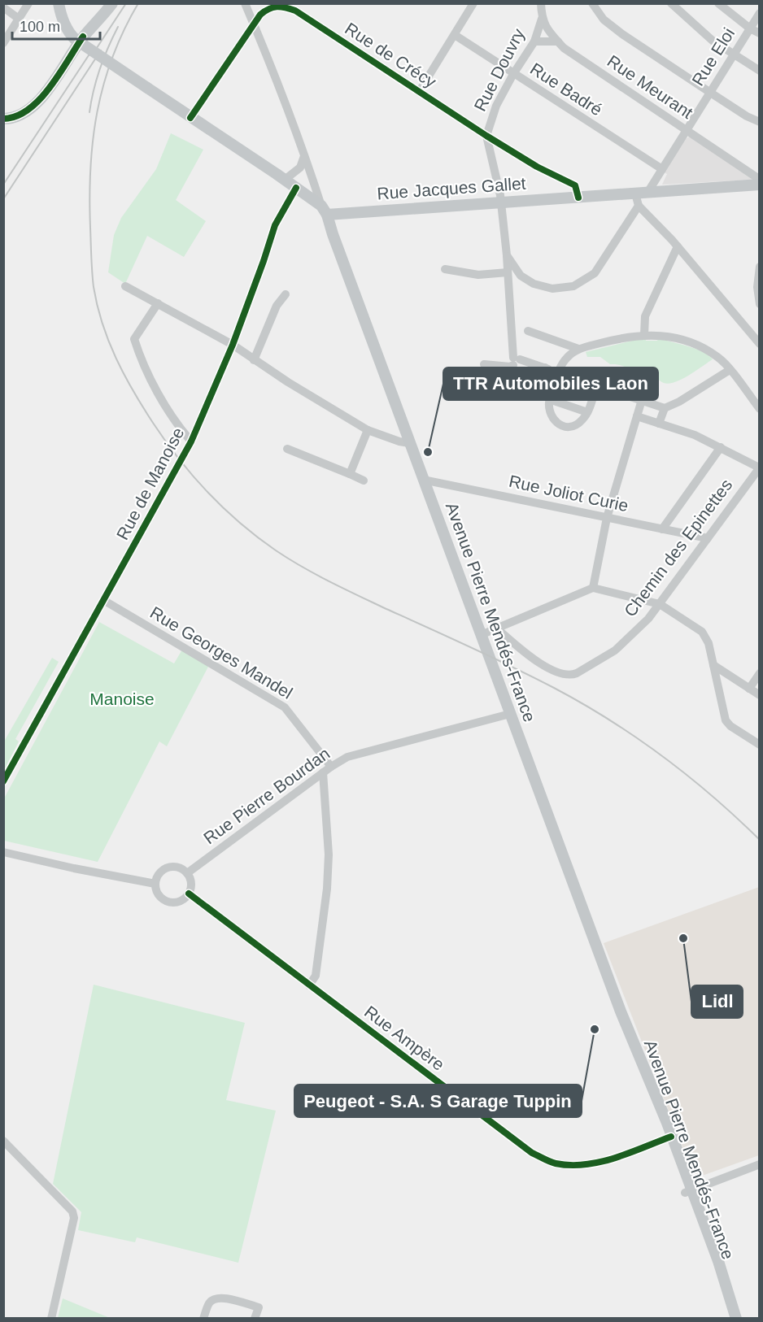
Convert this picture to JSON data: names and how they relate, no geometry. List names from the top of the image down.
{
  "streets": {
    "main road": ["Rue Jacques Gallet", "Avenue Pierre Mendés-France"],
    "street": [
      "Rue de Crécy",
      "Rue Eloi",
      "Rue Douvry",
      "Rue Meurant",
      "Rue Badré",
      "Rue de Manoise",
      "Rue Joliot Curie",
      "Chemin des Epinettes",
      "Rue Georges Mandel",
      "Rue Pierre Bourdan",
      "Rue Ampère"
    ]
  },
  "crossings": [
    ["Rue de Crécy", "Rue Douvry"],
    ["Rue de Crécy", "Rue Jacques Gallet"],
    ["Rue Eloi", "Rue Meurant"],
    ["Rue Eloi", "Rue Badré"],
    ["Rue Eloi", "Rue Jacques Gallet"],
    ["Rue Douvry", "Rue Meurant"],
    ["Rue Douvry", "Rue Badré"],
    ["Rue Meurant", "Rue Jacques Gallet"],
    ["Rue Jacques Gallet", "Avenue Pierre Mendés-France"],
    ["Rue de Manoise", "Rue Georges Mandel"],
    ["Rue Joliot Curie", "Chemin des Epinettes"],
    ["Rue Joliot Curie", "Avenue Pierre Mendés-France"],
    ["Avenue Pierre Mendés-France", "Rue Pierre Bourdan"],
    ["Avenue Pierre Mendés-France", "Rue Ampère"],
    ["Rue Georges Mandel", "Rue Pierre Bourdan"],
    ["Rue Pierre Bourdan", "Rue Ampère"]
  ],
  "parks": ["Manoise"],
  "places": ["TTR Automobiles Laon", "Lidl", "Peugeot - S.A. S Garage Tuppin"],
  "scale_bar": "100 m"
}
